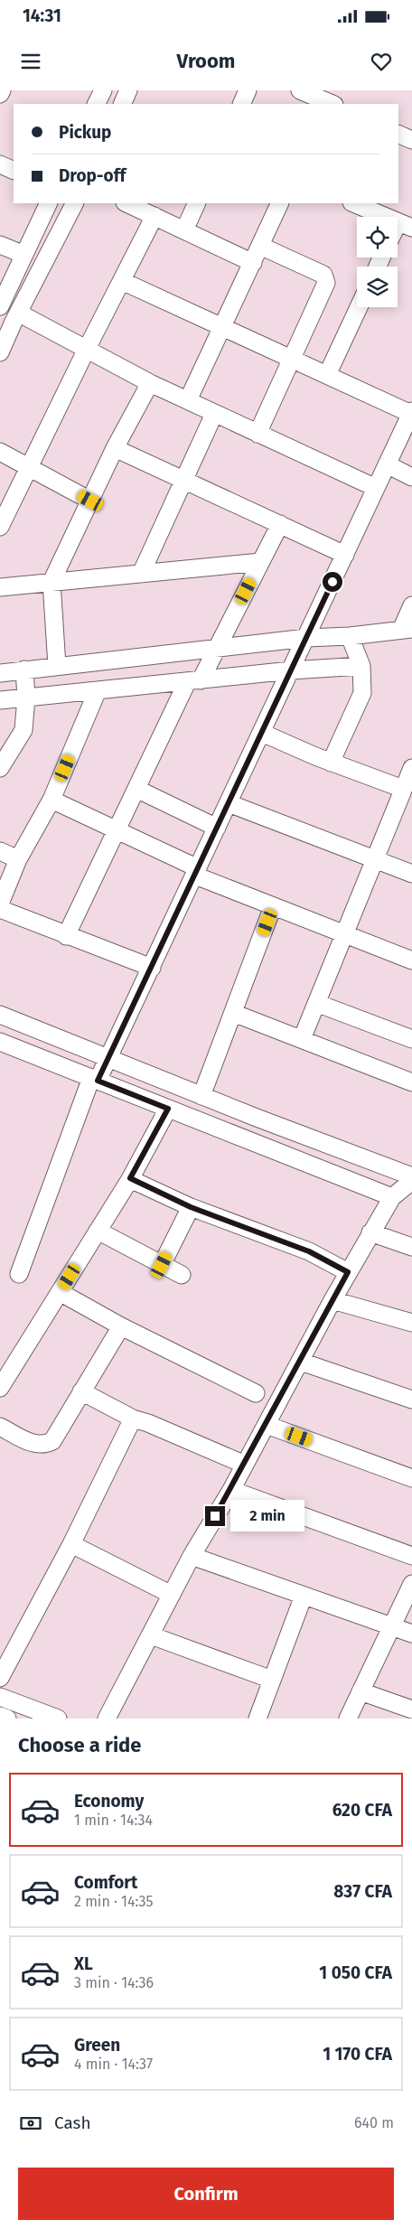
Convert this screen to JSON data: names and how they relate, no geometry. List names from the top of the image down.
{
  "page": {
    "status": "14:31",
    "header": "Vroom",
    "banner": ["Pickup", "Drop-off"],
    "bubble": "2 min",
    "heading": "Choose a ride",
    "list": [
      {
        "name": "Economy",
        "note": "1 min · 14:34",
        "value": "620 CFA"
      },
      {
        "name": "Comfort",
        "note": "2 min · 14:35",
        "value": "837 CFA"
      },
      {
        "name": "XL",
        "note": "3 min · 14:36",
        "value": "1 050 CFA"
      },
      {
        "name": "Green",
        "note": "4 min · 14:37",
        "value": "1 170 CFA"
      }
    ],
    "pay": ["Cash", "640 m"],
    "buttons": "Confirm"
  }
}
